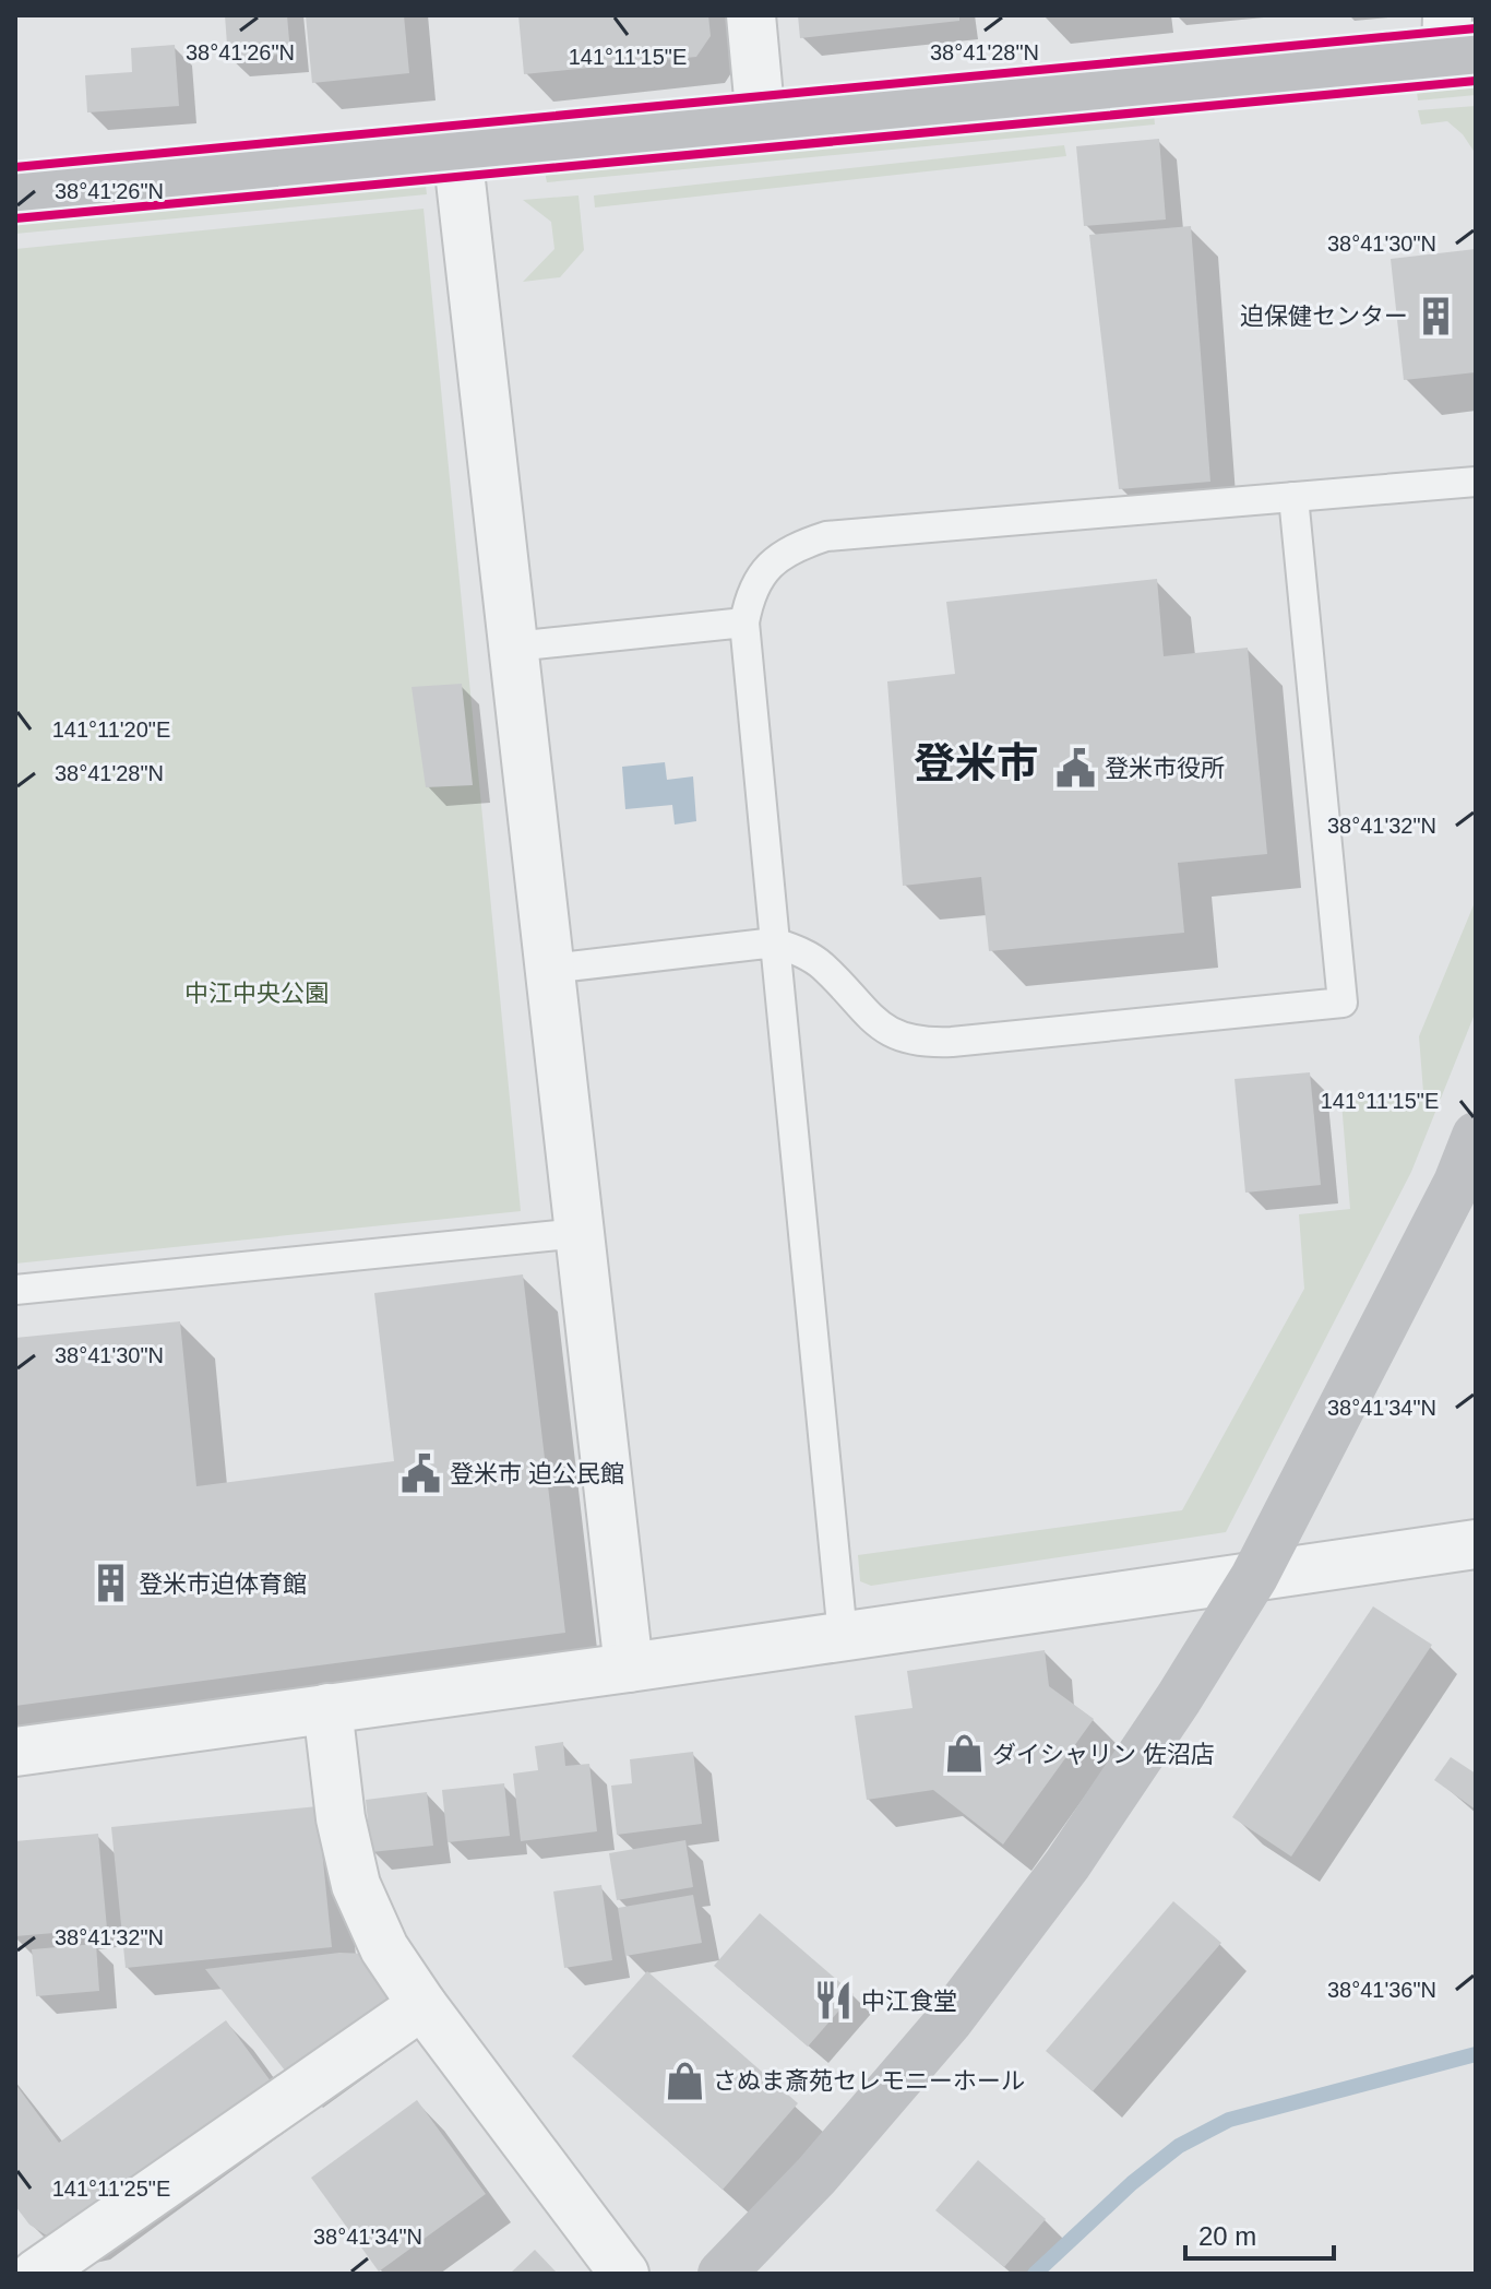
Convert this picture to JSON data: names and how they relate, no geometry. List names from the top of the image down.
{
  "districts": ["登米市"],
  "parks": ["中江中央公園"],
  "places": {
    "building": ["迫保健センター", "登米市迫体育館"],
    "public building": ["登米市役所", "登米市 迫公民館"],
    "shop": ["ダイシャリン 佐沼店", "さぬま斎苑セレモニーホール"],
    "restaurant": ["中江食堂"]
  },
  "scale_bar": "20 m",
  "coordinates": [
    "38°41'26\"N",
    "38°41'28\"N",
    "141°11'15\"E",
    "38°41'30\"N",
    "141°11'20\"E",
    "38°41'32\"N",
    "38°41'34\"N",
    "38°41'36\"N",
    "141°11'25\"E"
  ]
}
